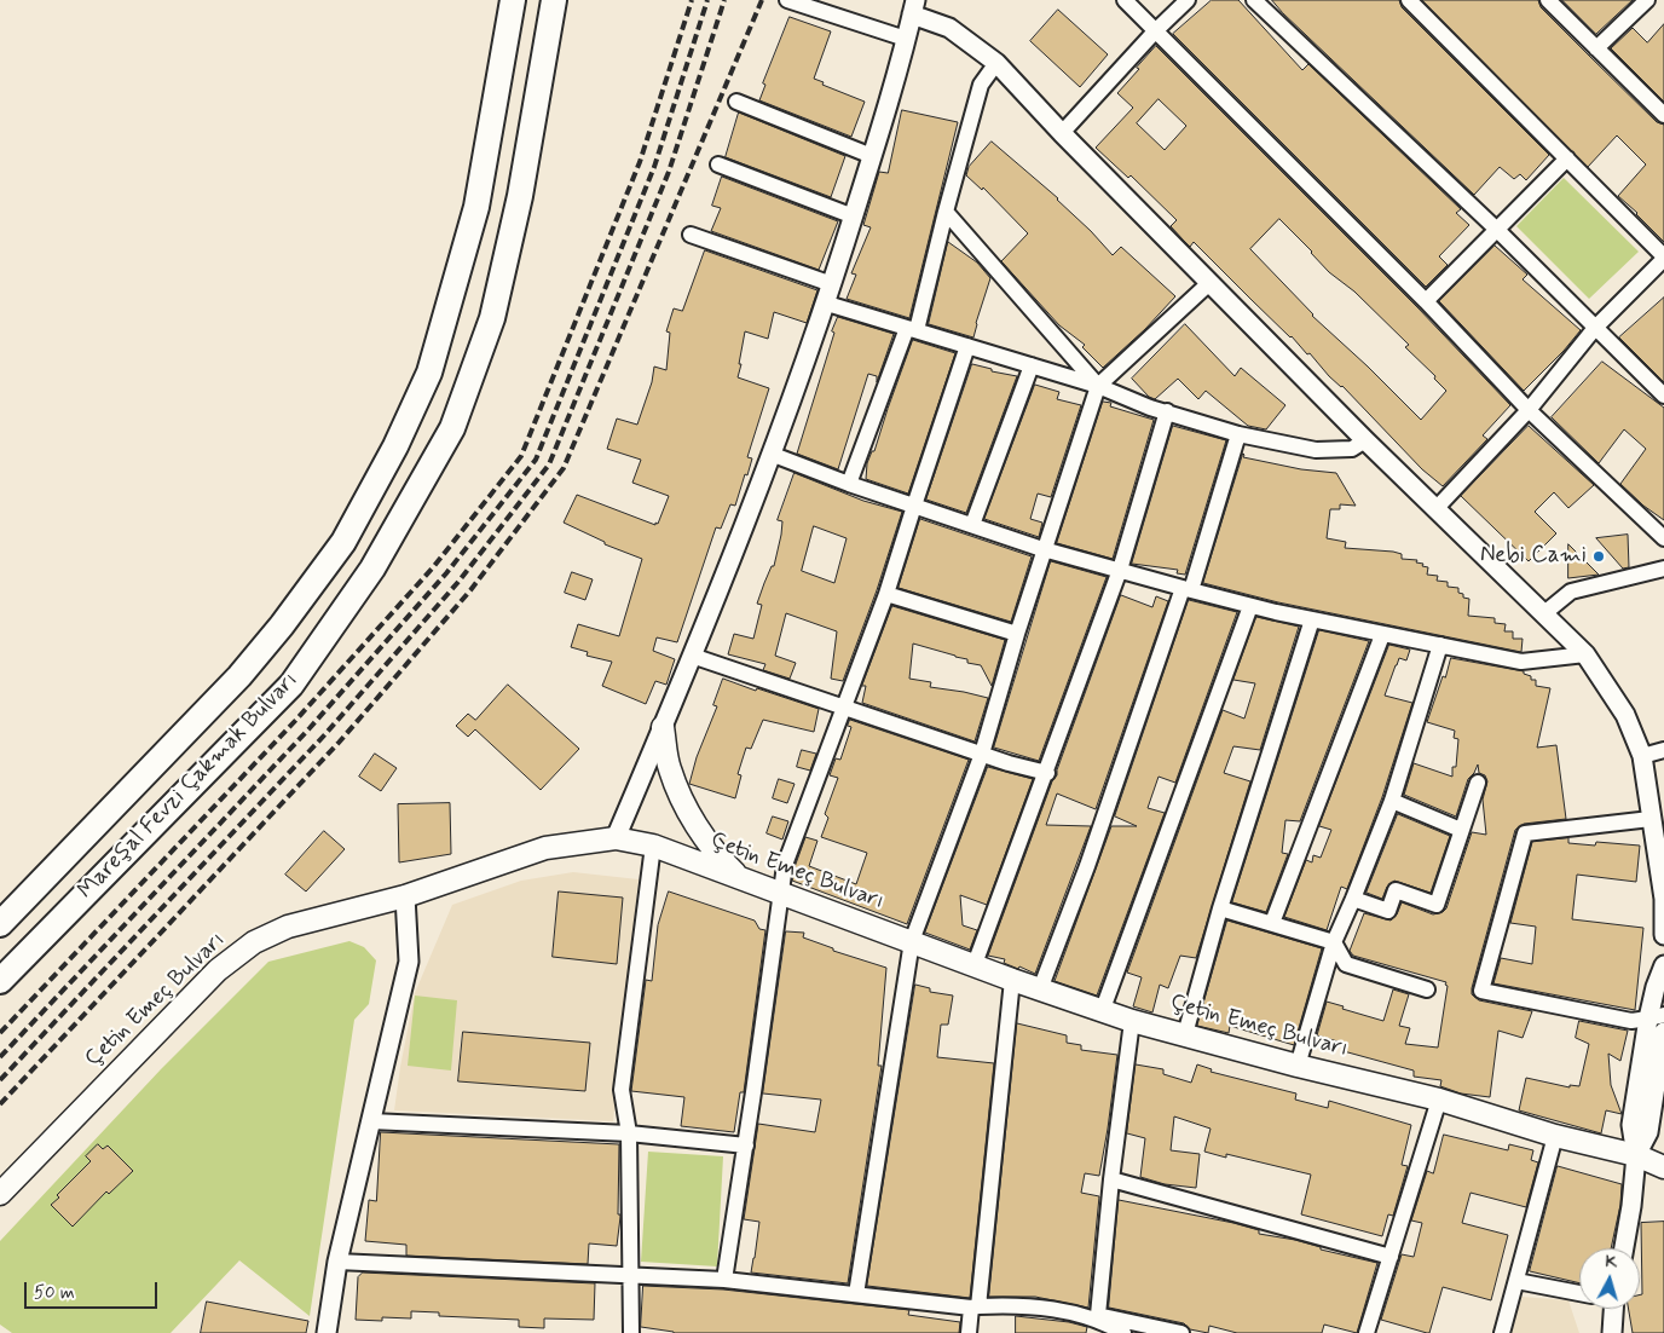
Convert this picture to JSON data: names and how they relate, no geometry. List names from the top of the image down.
{
  "streets": {
    "main road": ["Mareşal Fevzi Çakmak Bulvarı", "Çetin Emeç Bulvarı"]
  },
  "places": ["Nebi Cami"],
  "scale_bar": "50 m",
  "north": "top"
}
